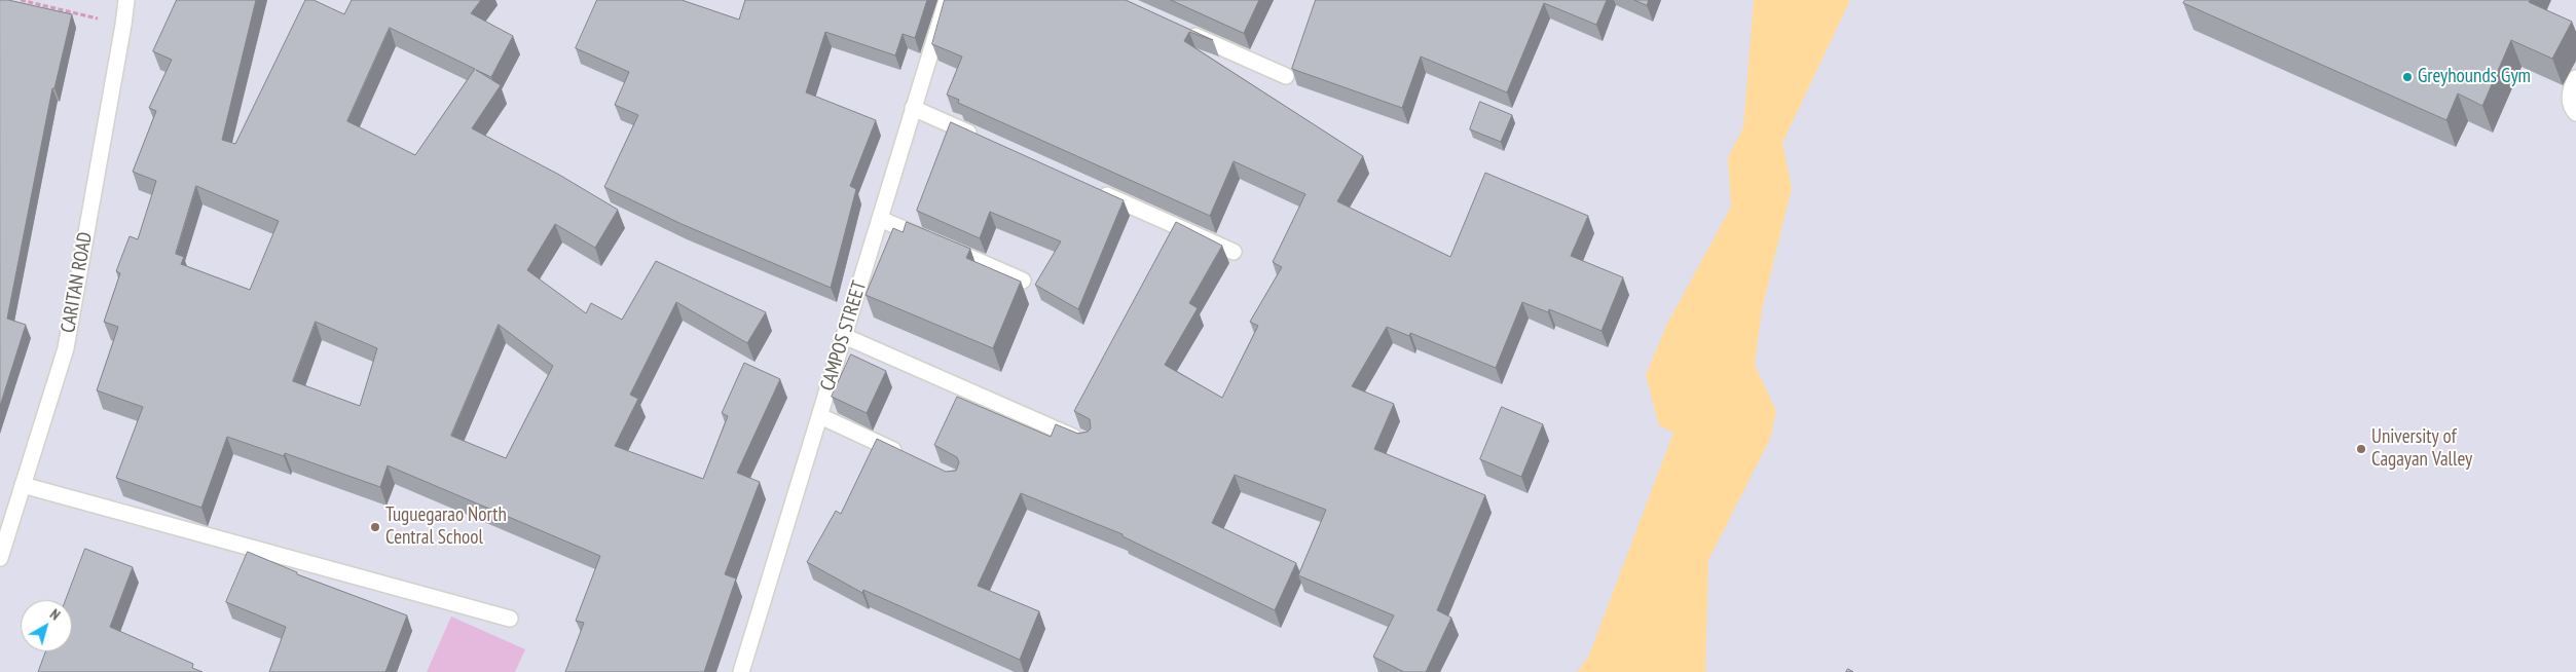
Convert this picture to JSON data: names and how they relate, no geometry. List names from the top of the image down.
{
  "streets": {
    "street": ["CARITAN ROAD", "CAMPOS STREET"]
  },
  "places": ["Greyhounds Gym", "University of Cagayan Valley", "Tuguegarao North Central School"],
  "north": "top right"
}
